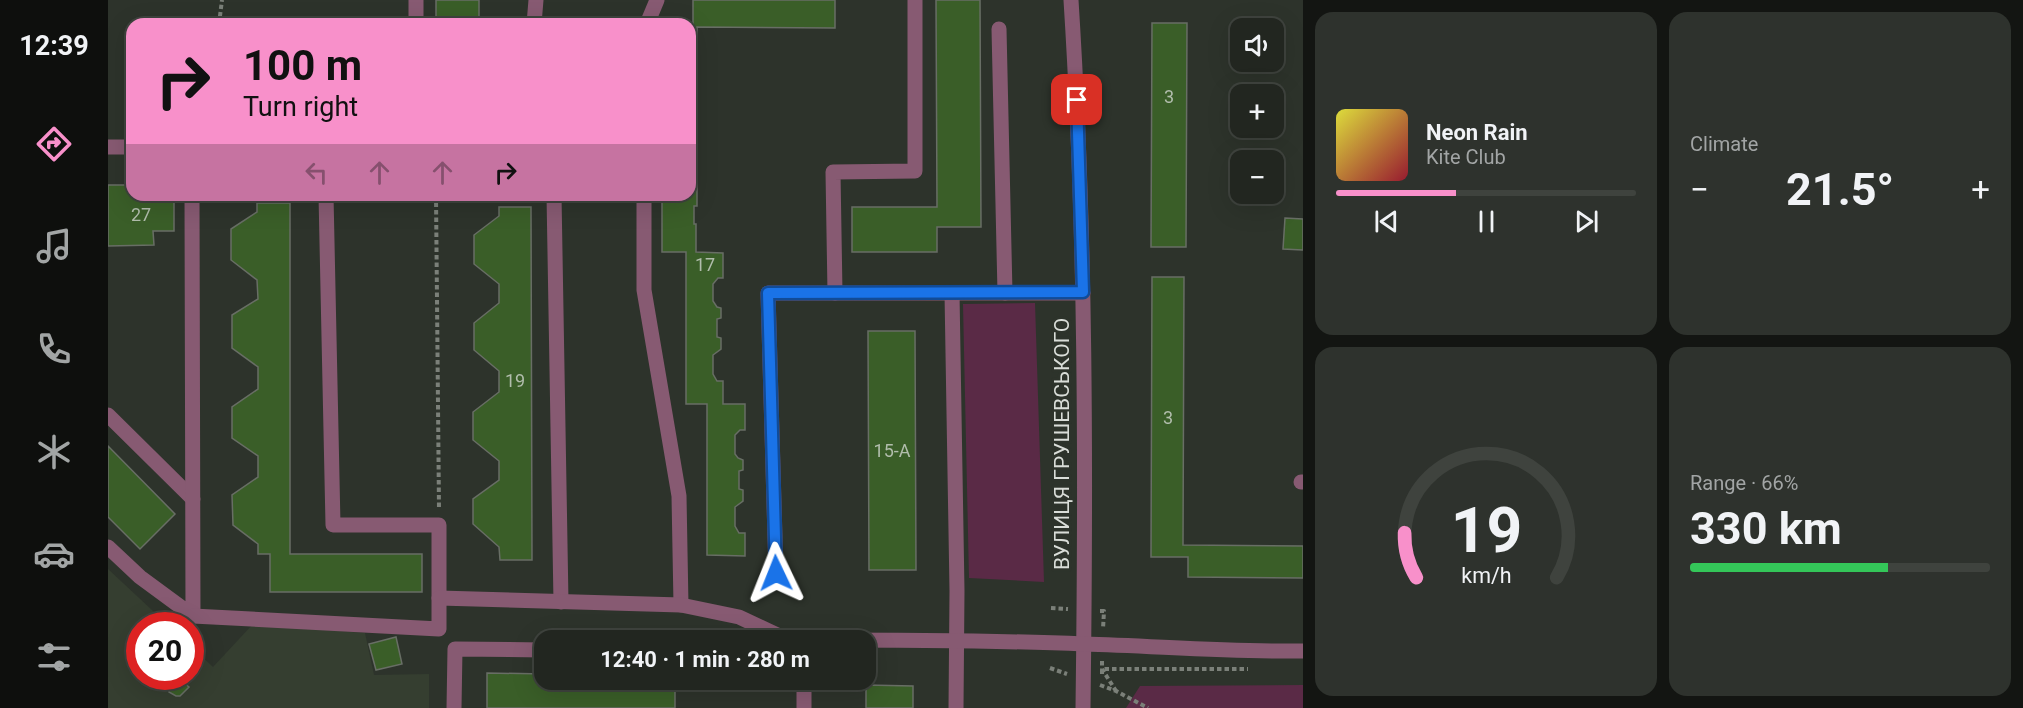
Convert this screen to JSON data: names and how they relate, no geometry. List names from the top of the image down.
{
  "streets": {
    "street": ["ВУЛИЦЯ ГРУШЕВСЬКОГО"]
  },
  "house_numbers": [
    "3",
    "27",
    "17",
    "19",
    "3",
    "15-А"
  ],
  "page": {
    "tabs": "12:39",
    "tile": [
      "Climate",
      ["Range · 66%", "330 km"]
    ],
    "map_buttons": ["+", "−"],
    "turn": ["100 m", "Turn right"],
    "song": ["Neon Rain", "Kite Club"],
    "heat": ["−", "21.5°", "+"],
    "limit": "20",
    "trip": "12:40 · 1 min · 280 m",
    "gauge": ["19", "km/h"]
  }
}
